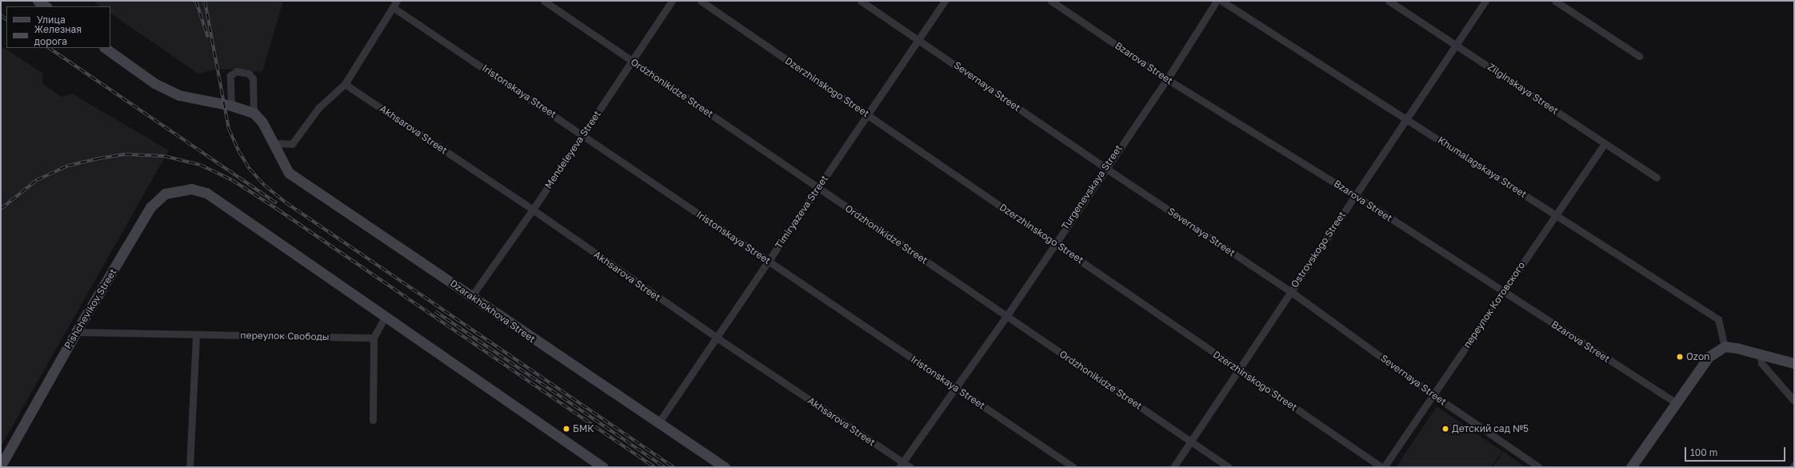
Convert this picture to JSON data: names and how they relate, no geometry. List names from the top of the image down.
{
  "streets": {
    "street": [
      "Bzarova Street",
      "Severnaya Street",
      "Dzerzhinskogo Street",
      "Ordzhonikidze Street",
      "Zilginskaya Street",
      "Iristonskaya Street",
      "Akhsarova Street",
      "Mendeleyeva Street",
      "Khumalagskaya Street",
      "Turgenevskaya Street",
      "Timiryazeva Street",
      "Ostrovskogo Street",
      "переулок Котовского",
      "Pishchevikov Street",
      "Dzarakhokhova Street",
      "переулок Свободы"
    ]
  },
  "crossings": [
    ["Bzarova Street", "Turgenevskaya Street"],
    ["Bzarova Street", "Ostrovskogo Street"],
    ["Bzarova Street", "переулок Котовского"],
    ["Severnaya Street", "Turgenevskaya Street"],
    ["Severnaya Street", "Timiryazeva Street"],
    ["Severnaya Street", "Ostrovskogo Street"],
    ["Severnaya Street", "переулок Котовского"],
    ["Dzerzhinskogo Street", "Turgenevskaya Street"],
    ["Dzerzhinskogo Street", "Timiryazeva Street"],
    ["Dzerzhinskogo Street", "Ostrovskogo Street"],
    ["Dzerzhinskogo Street", "переулок Котовского"],
    ["Ordzhonikidze Street", "Mendeleyeva Street"],
    ["Ordzhonikidze Street", "Turgenevskaya Street"],
    ["Ordzhonikidze Street", "Timiryazeva Street"],
    ["Ordzhonikidze Street", "Ostrovskogo Street"],
    ["Zilginskaya Street", "Ostrovskogo Street"],
    ["Zilginskaya Street", "переулок Котовского"],
    ["Iristonskaya Street", "Mendeleyeva Street"],
    ["Iristonskaya Street", "Turgenevskaya Street"],
    ["Iristonskaya Street", "Timiryazeva Street"],
    ["Akhsarova Street", "Mendeleyeva Street"],
    ["Akhsarova Street", "Turgenevskaya Street"],
    ["Akhsarova Street", "Timiryazeva Street"],
    ["Mendeleyeva Street", "Dzarakhokhova Street"],
    ["Khumalagskaya Street", "Ostrovskogo Street"],
    ["Khumalagskaya Street", "переулок Котовского"],
    ["Timiryazeva Street", "Dzarakhokhova Street"],
    ["Pishchevikov Street", "переулок Свободы"]
  ],
  "places": ["Ozon", "БМК", "Детский сад №5"],
  "legend": ["Улица", "Железная дорога"],
  "scale_bar": "100 m"
}
